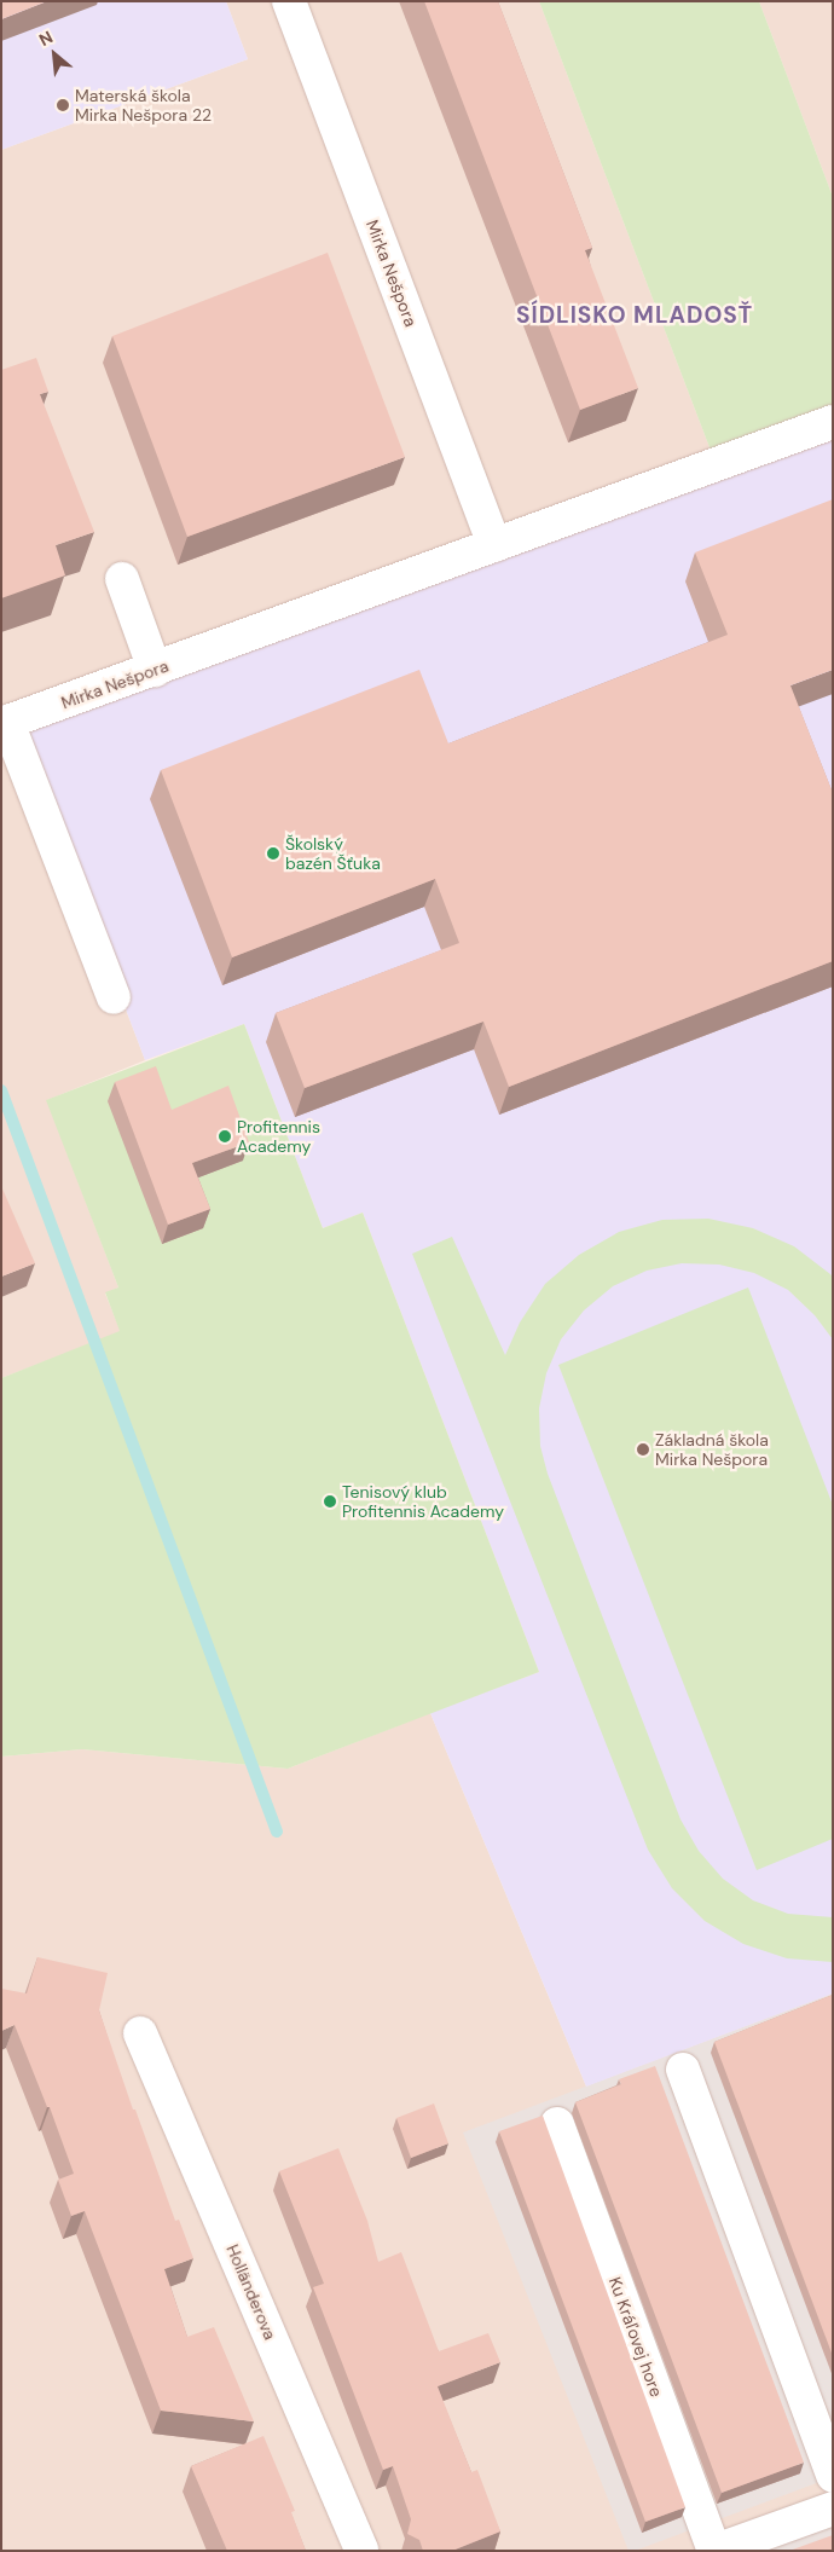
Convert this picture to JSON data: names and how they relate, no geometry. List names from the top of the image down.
{
  "streets": {
    "street": ["Mirka Nešpora", "Holländerova", "Ku Kráľovej hore"]
  },
  "districts": ["SÍDLISKO MLADOSŤ"],
  "places": [
    "Materská škola Mirka Nešpora 22",
    "Školský bazén Šťuka",
    "Profitennis Academy",
    "Základná škola Mirka Nešpora",
    "Tenisový klub Profitennis Academy"
  ],
  "north": "top left"
}
